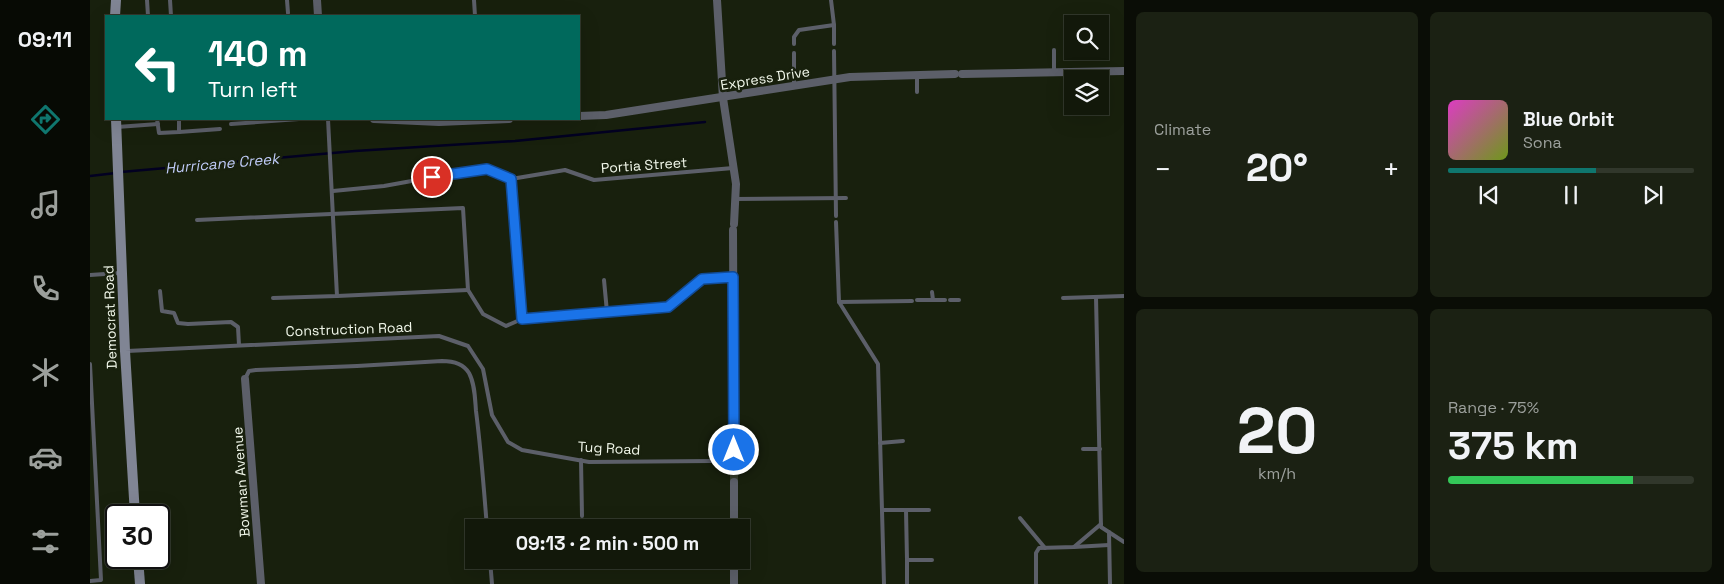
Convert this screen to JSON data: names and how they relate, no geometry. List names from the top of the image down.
{
  "streets": {
    "main road": ["Democrat Road"],
    "street": ["Express Drive", "Bowman Avenue"],
    "lane": ["Portia Street", "Construction Road", "Tug Road"]
  },
  "crossings": [
    ["Democrat Road", "Construction Road"],
    ["Construction Road", "Tug Road"]
  ],
  "water": ["Hurricane Creek"],
  "page": {
    "tabs": "09:11",
    "tile": [
      "Climate",
      ["20", "km/h"],
      ["Range · 75%", "375 km"]
    ],
    "turn": ["140 m", "Turn left"],
    "song": ["Blue Orbit", "Sona"],
    "heat": ["−", "20°", "+"],
    "limit": "30",
    "trip": "09:13 · 2 min · 500 m"
  }
}
